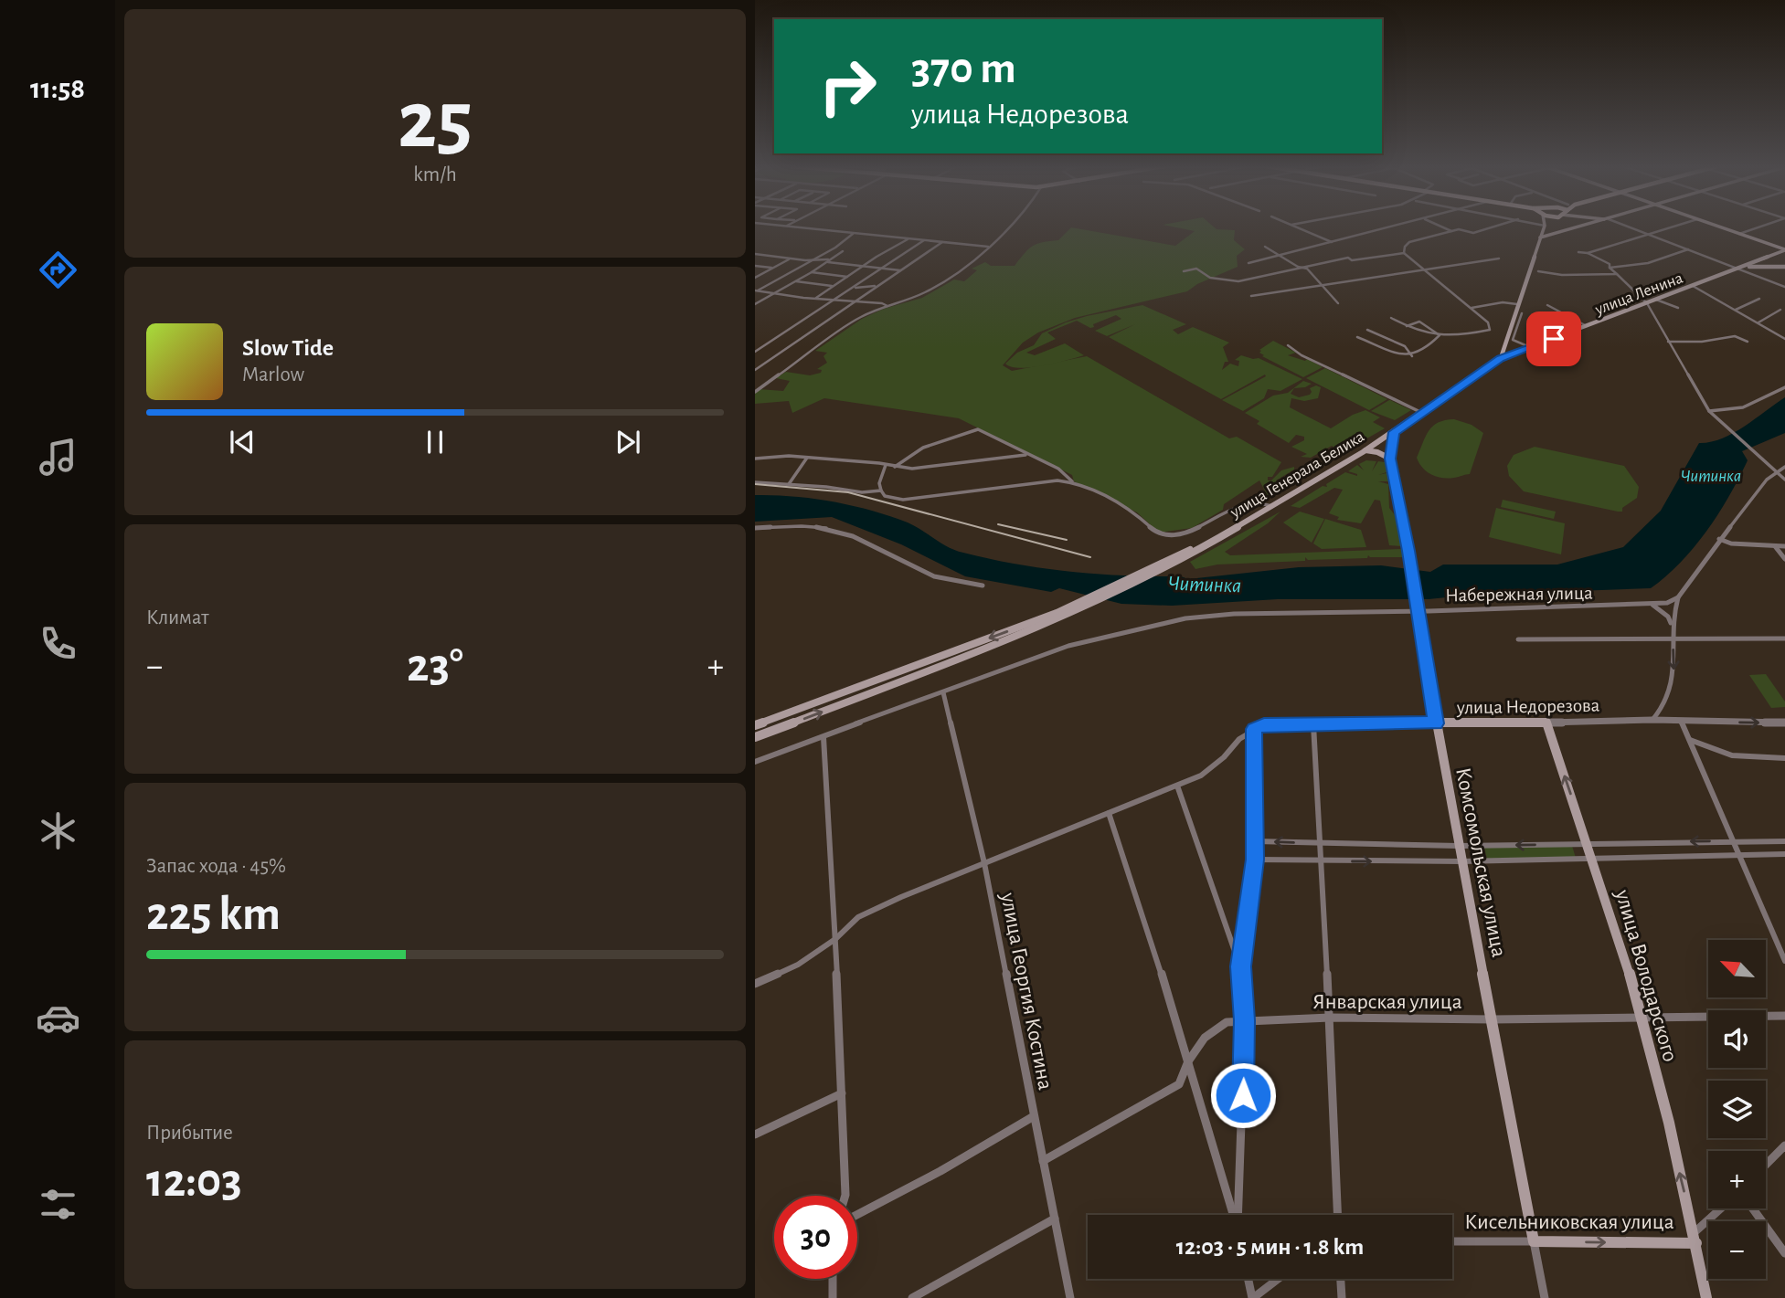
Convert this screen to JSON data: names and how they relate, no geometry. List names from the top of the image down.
{
  "streets": {
    "main road": [
      "улица Ленина",
      "улица Генерала Белика",
      "улица Недорезова",
      "Комсомольская улица",
      "улица Володарского",
      "Кисельниковская улица"
    ],
    "street": ["Набережная улица", "улица Георгия Костина", "Январская улица"]
  },
  "crossings": [
    ["улица Ленина", "улица Генерала Белика"],
    ["улица Генерала Белика", "Комсомольская улица"],
    ["Набережная улица", "Комсомольская улица"],
    ["Набережная улица", "улица Георгия Костина"],
    ["улица Недорезова", "Комсомольская улица"],
    ["улица Недорезова", "улица Володарского"],
    ["Комсомольская улица", "Январская улица"],
    ["Комсомольская улица", "Кисельниковская улица"],
    ["улица Володарского", "Январская улица"],
    ["улица Володарского", "Кисельниковская улица"],
    ["улица Георгия Костина", "Январская улица"]
  ],
  "one_way": ["улица Володарского", "Кисельниковская улица"],
  "water": ["Читинка"],
  "north": "top left",
  "page": {
    "tabs": "11:58",
    "tile": [
      ["25", "km/h"],
      "Климат",
      ["Запас хода · 45%", "225 km"],
      ["Прибытие", "12:03"]
    ],
    "turn": ["370 m", "улица Недорезова"],
    "song": ["Slow Tide", "Marlow"],
    "heat": ["−", "23°", "+"],
    "map_buttons": ["+", "−"],
    "limit": "30",
    "trip": "12:03 · 5 мин · 1.8 km"
  }
}
